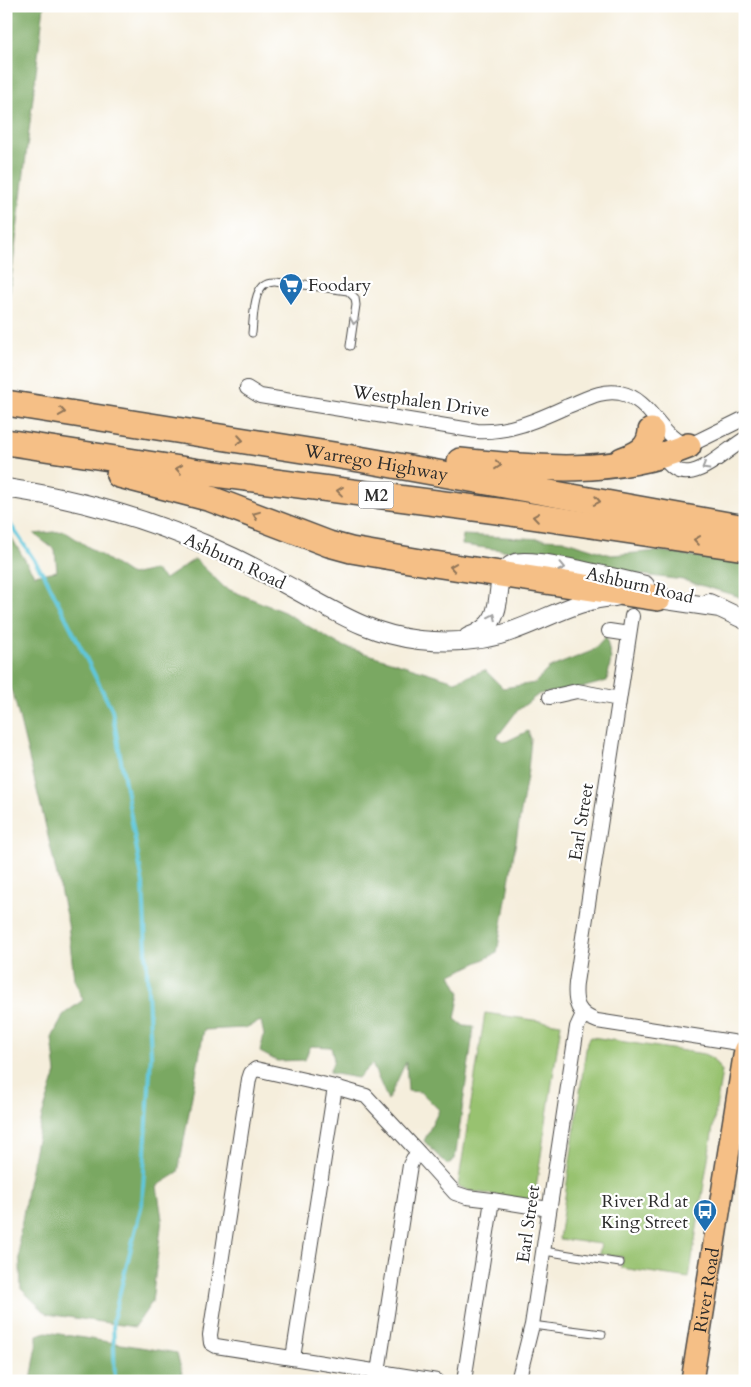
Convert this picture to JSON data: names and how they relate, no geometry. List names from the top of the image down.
{
  "streets": {
    "highway": ["Warrego Highway", "M2"],
    "main road": ["River Road"],
    "street": ["Westphalen Drive", "Ashburn Road", "Earl Street"]
  },
  "places": {
    "supermarket": ["Foodary"],
    "bus stop": ["River Rd at King Street"]
  }
}
